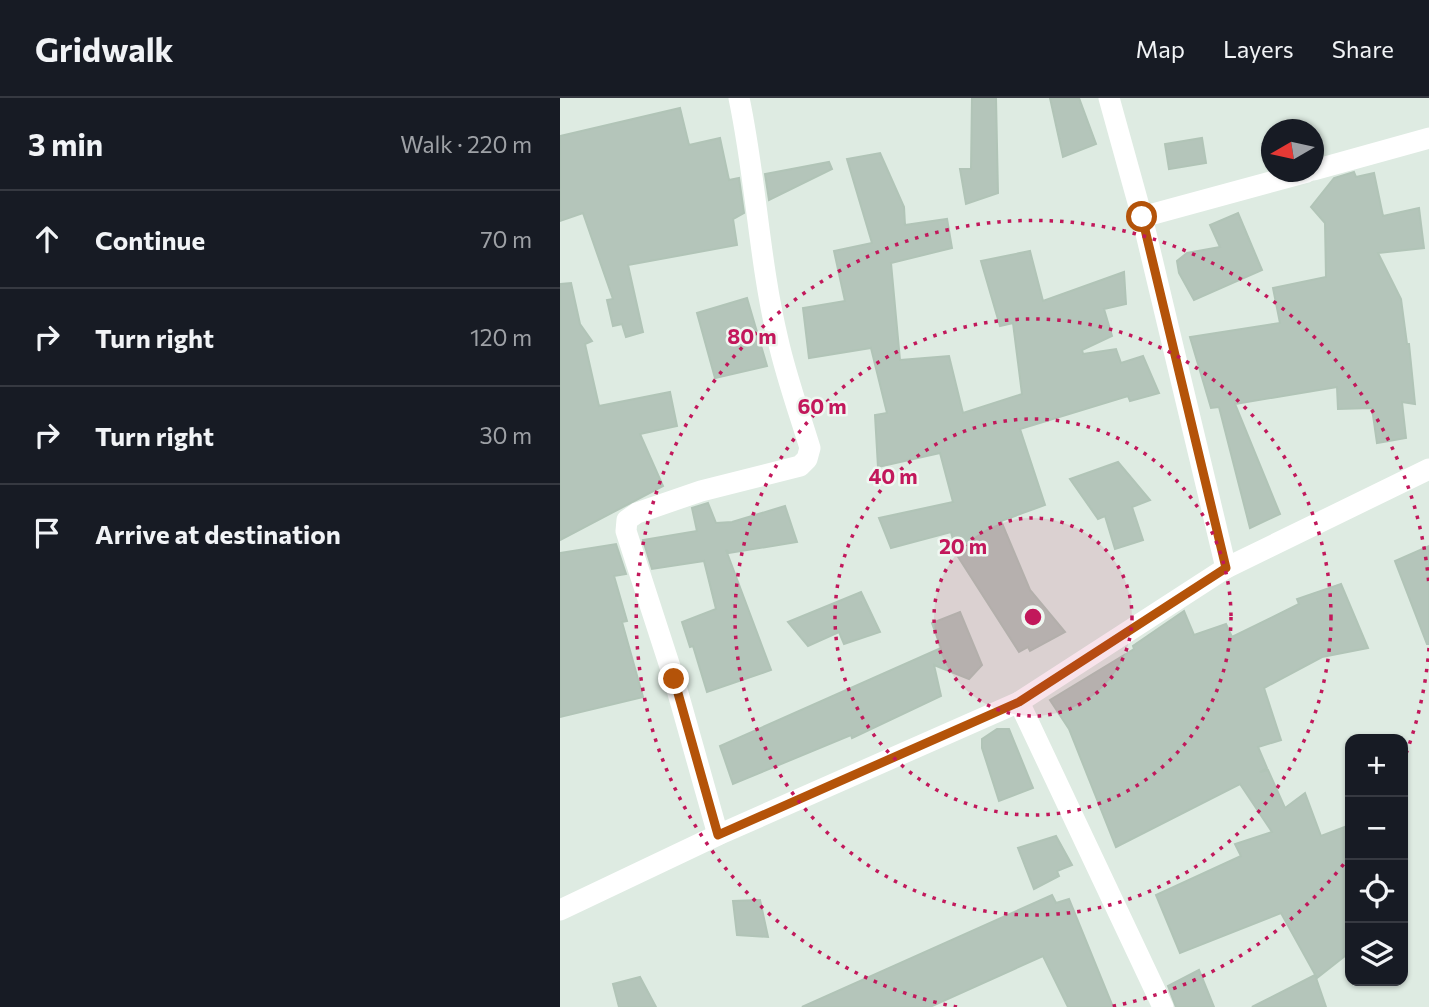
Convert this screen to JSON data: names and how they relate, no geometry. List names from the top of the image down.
{
  "north": "left",
  "page": {
    "header": "Gridwalk",
    "nav": ["Map", "Layers", "Share"],
    "heading": ["3 min", "Walk · 220 m"],
    "list": [
      ["Continue", "70 m"],
      ["Turn right", "120 m"],
      ["Turn right", "30 m"],
      "Arrive at destination"
    ],
    "map_buttons": ["+", "−"]
  },
  "rings": [
    "80 m",
    "60 m",
    "40 m",
    "20 m"
  ]
}
